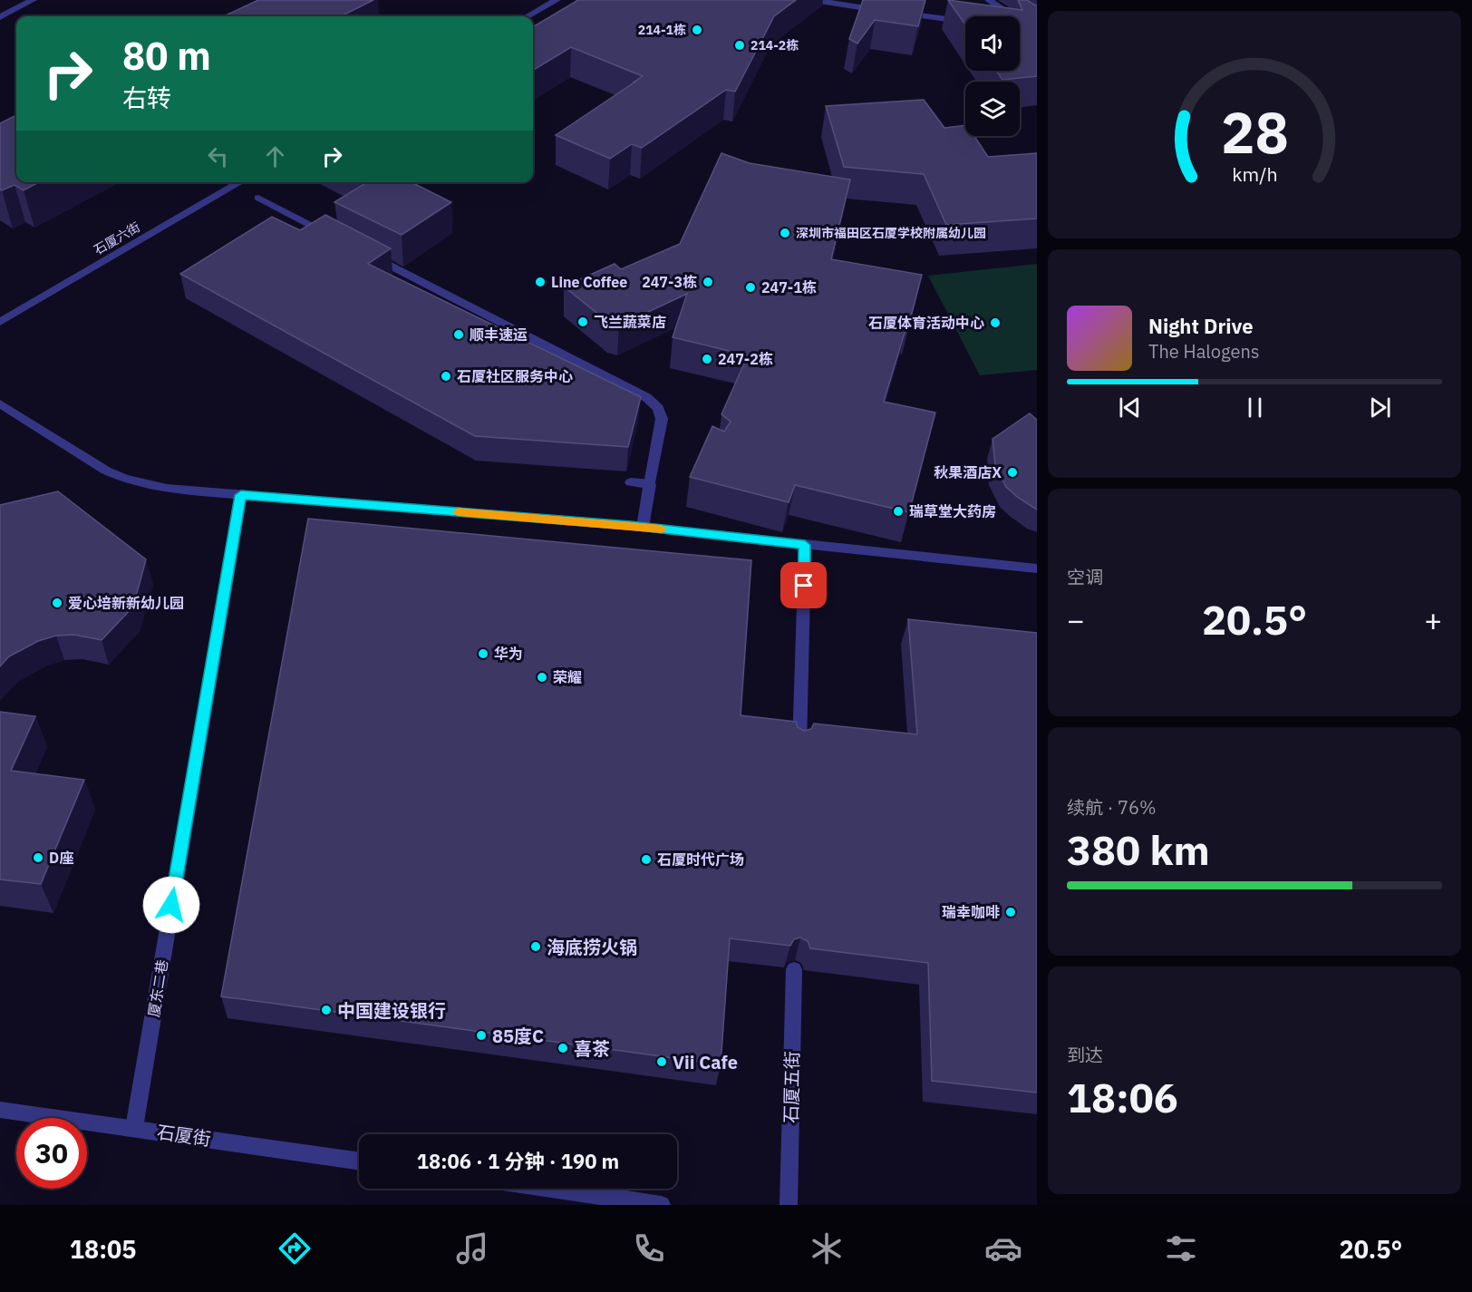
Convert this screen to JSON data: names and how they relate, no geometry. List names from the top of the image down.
{
  "streets": {
    "street": [
      "石厦六街",
      "厦东二巷",
      "石厦五街",
      "石厦街"
    ]
  },
  "crossings": [
    ["厦东二巷", "石厦街"]
  ],
  "places": [
    "214-1栋",
    "214-2栋",
    "深圳市福田区石厦学校附属幼儿园",
    "Line Coffee",
    "247-3栋",
    "247-1栋",
    "飞兰蔬菜店",
    "石厦体育活动中心",
    "顺丰速运",
    "247-2栋",
    "石厦社区服务中心",
    "秋果酒店X",
    "瑞草堂大药房",
    "爱心培新新幼儿园",
    "华为",
    "荣耀",
    "D座",
    "石厦时代广场",
    "瑞幸咖啡",
    "海底捞火锅",
    "中国建设银行",
    "85度C",
    "喜茶",
    "Vii Cafe"
  ],
  "page": {
    "turn": ["80 m", "右转"],
    "song": ["Night Drive", "The Halogens"],
    "tile": [
      "空调",
      ["续航 · 76%", "380 km"],
      ["到达", "18:06"]
    ],
    "heat": ["−", "20.5°", "+"],
    "limit": "30",
    "trip": "18:06 · 1 分钟 · 190 m",
    "tabs": ["18:05", "20.5°"],
    "gauge": ["28", "km/h"]
  }
}
